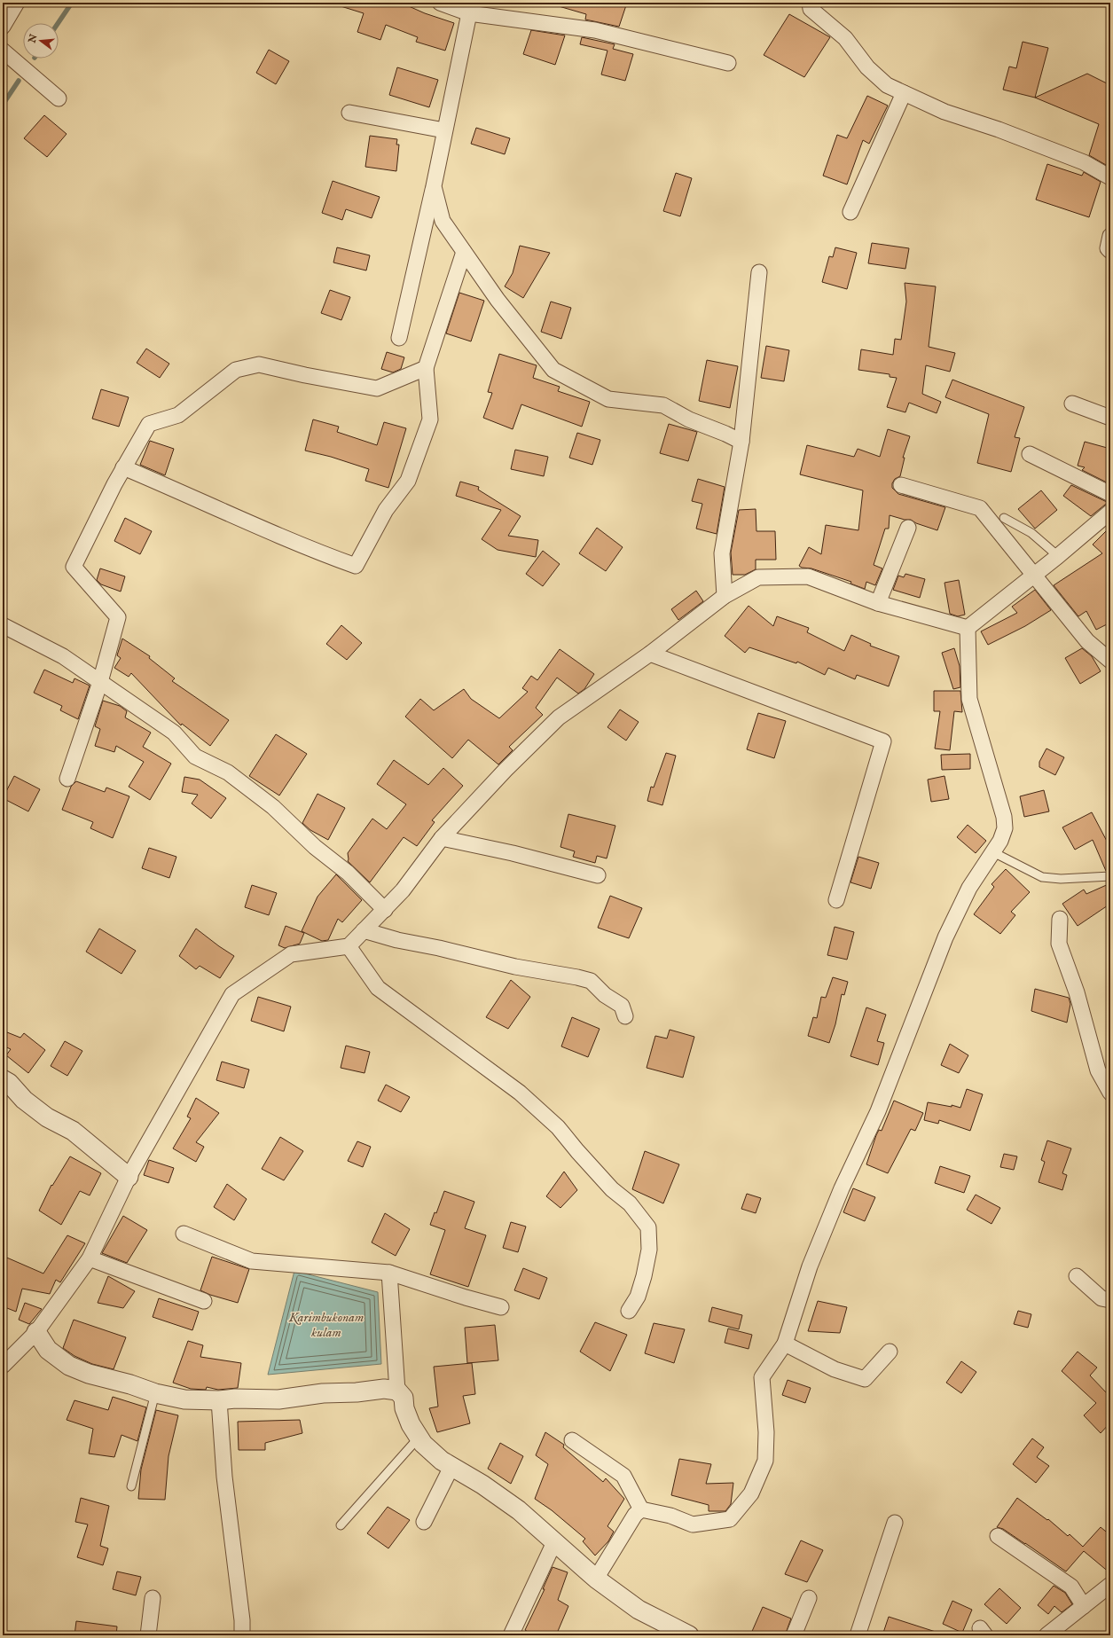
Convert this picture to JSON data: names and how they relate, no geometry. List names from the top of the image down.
{
  "water": ["Karimbukonam kulam"],
  "north": "left"
}
